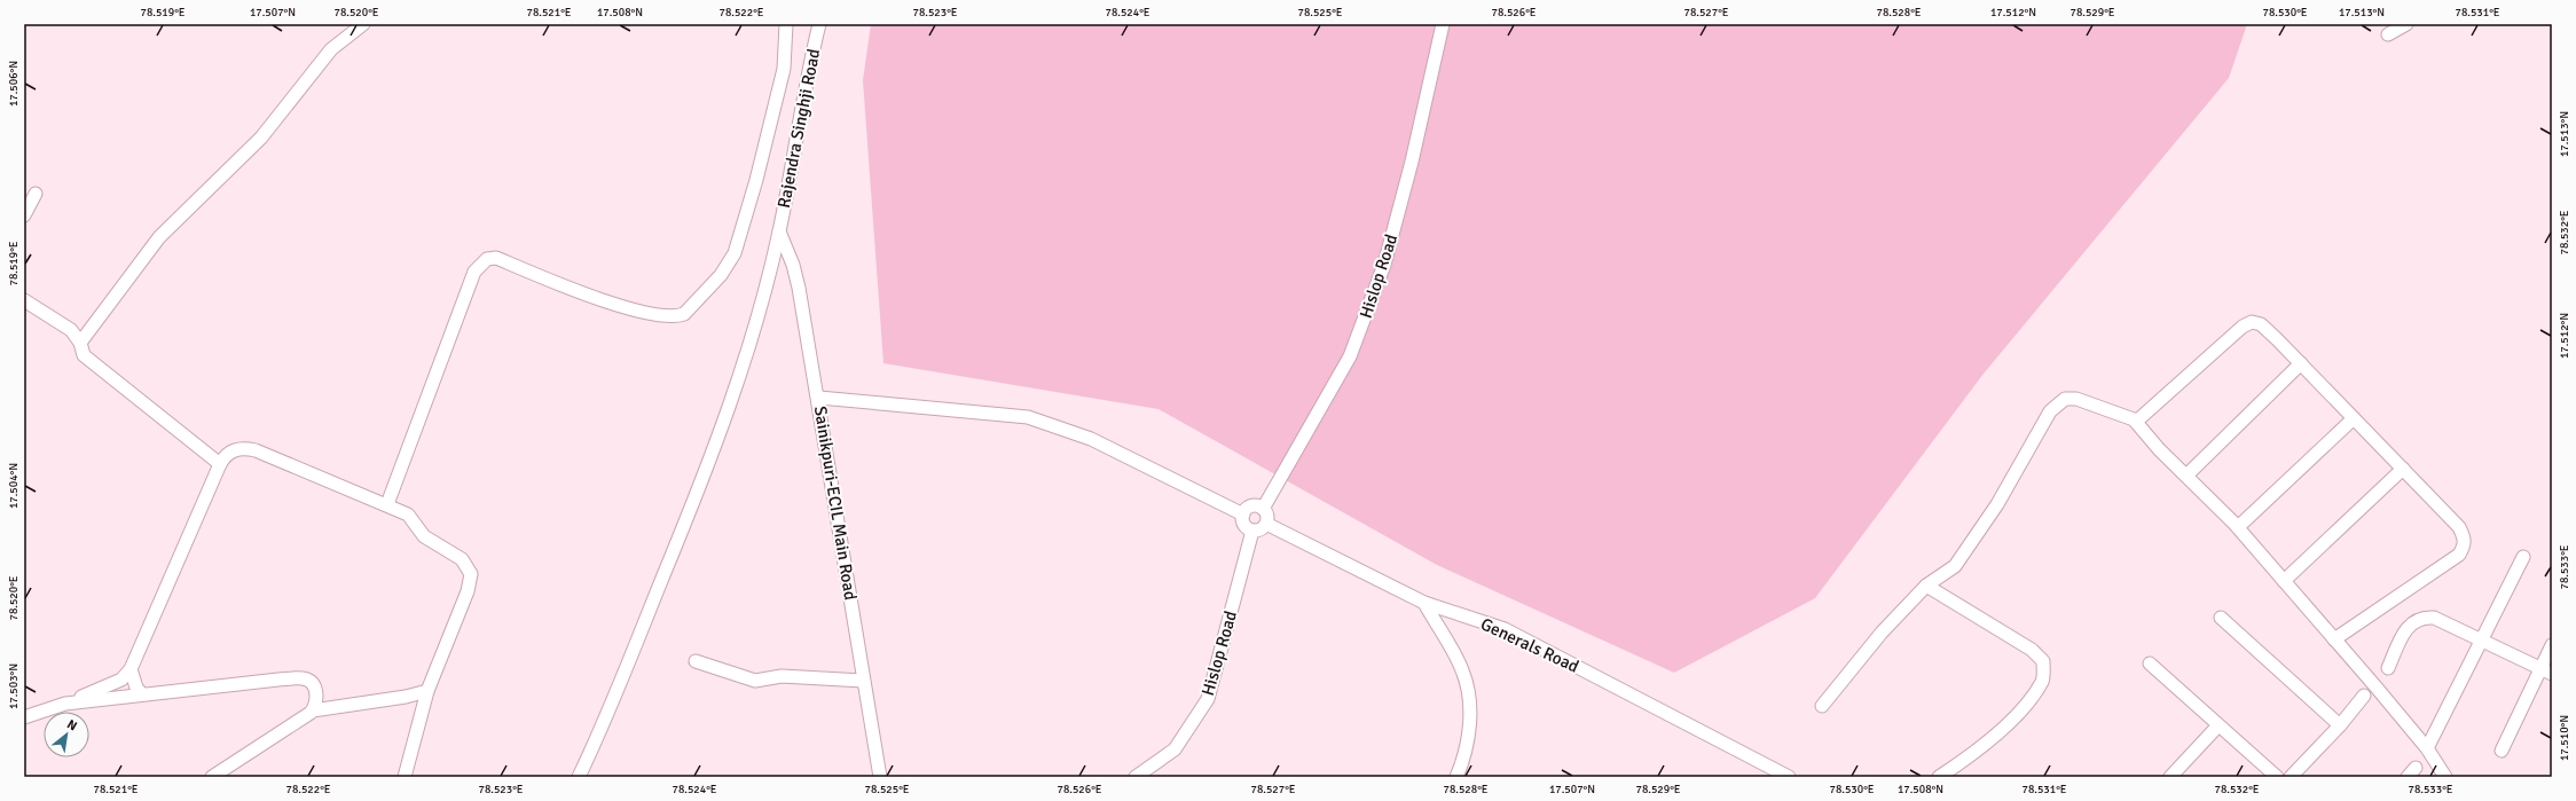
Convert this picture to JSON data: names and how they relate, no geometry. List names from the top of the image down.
{
  "streets": {
    "street": [
      "Rajendra Singhji Road",
      "Hislop Road",
      "Sainikpuri-ECIL Main Road",
      "Generals Road"
    ]
  },
  "crossings": [
    ["Rajendra Singhji Road", "Sainikpuri-ECIL Main Road"],
    ["Hislop Road", "Generals Road"]
  ],
  "north": "top right",
  "coordinates": [
    "78.519°E",
    "17.507°N",
    "78.520°E",
    "78.521°E",
    "17.508°N",
    "78.522°E",
    "78.523°E",
    "78.524°E",
    "78.525°E",
    "78.526°E",
    "78.527°E",
    "78.528°E",
    "17.512°N",
    "78.529°E",
    "78.530°E",
    "17.513°N",
    "78.531°E",
    "17.506°N",
    "78.532°E",
    "17.504°N",
    "78.533°E",
    "17.503°N",
    "17.510°N"
  ]
}
